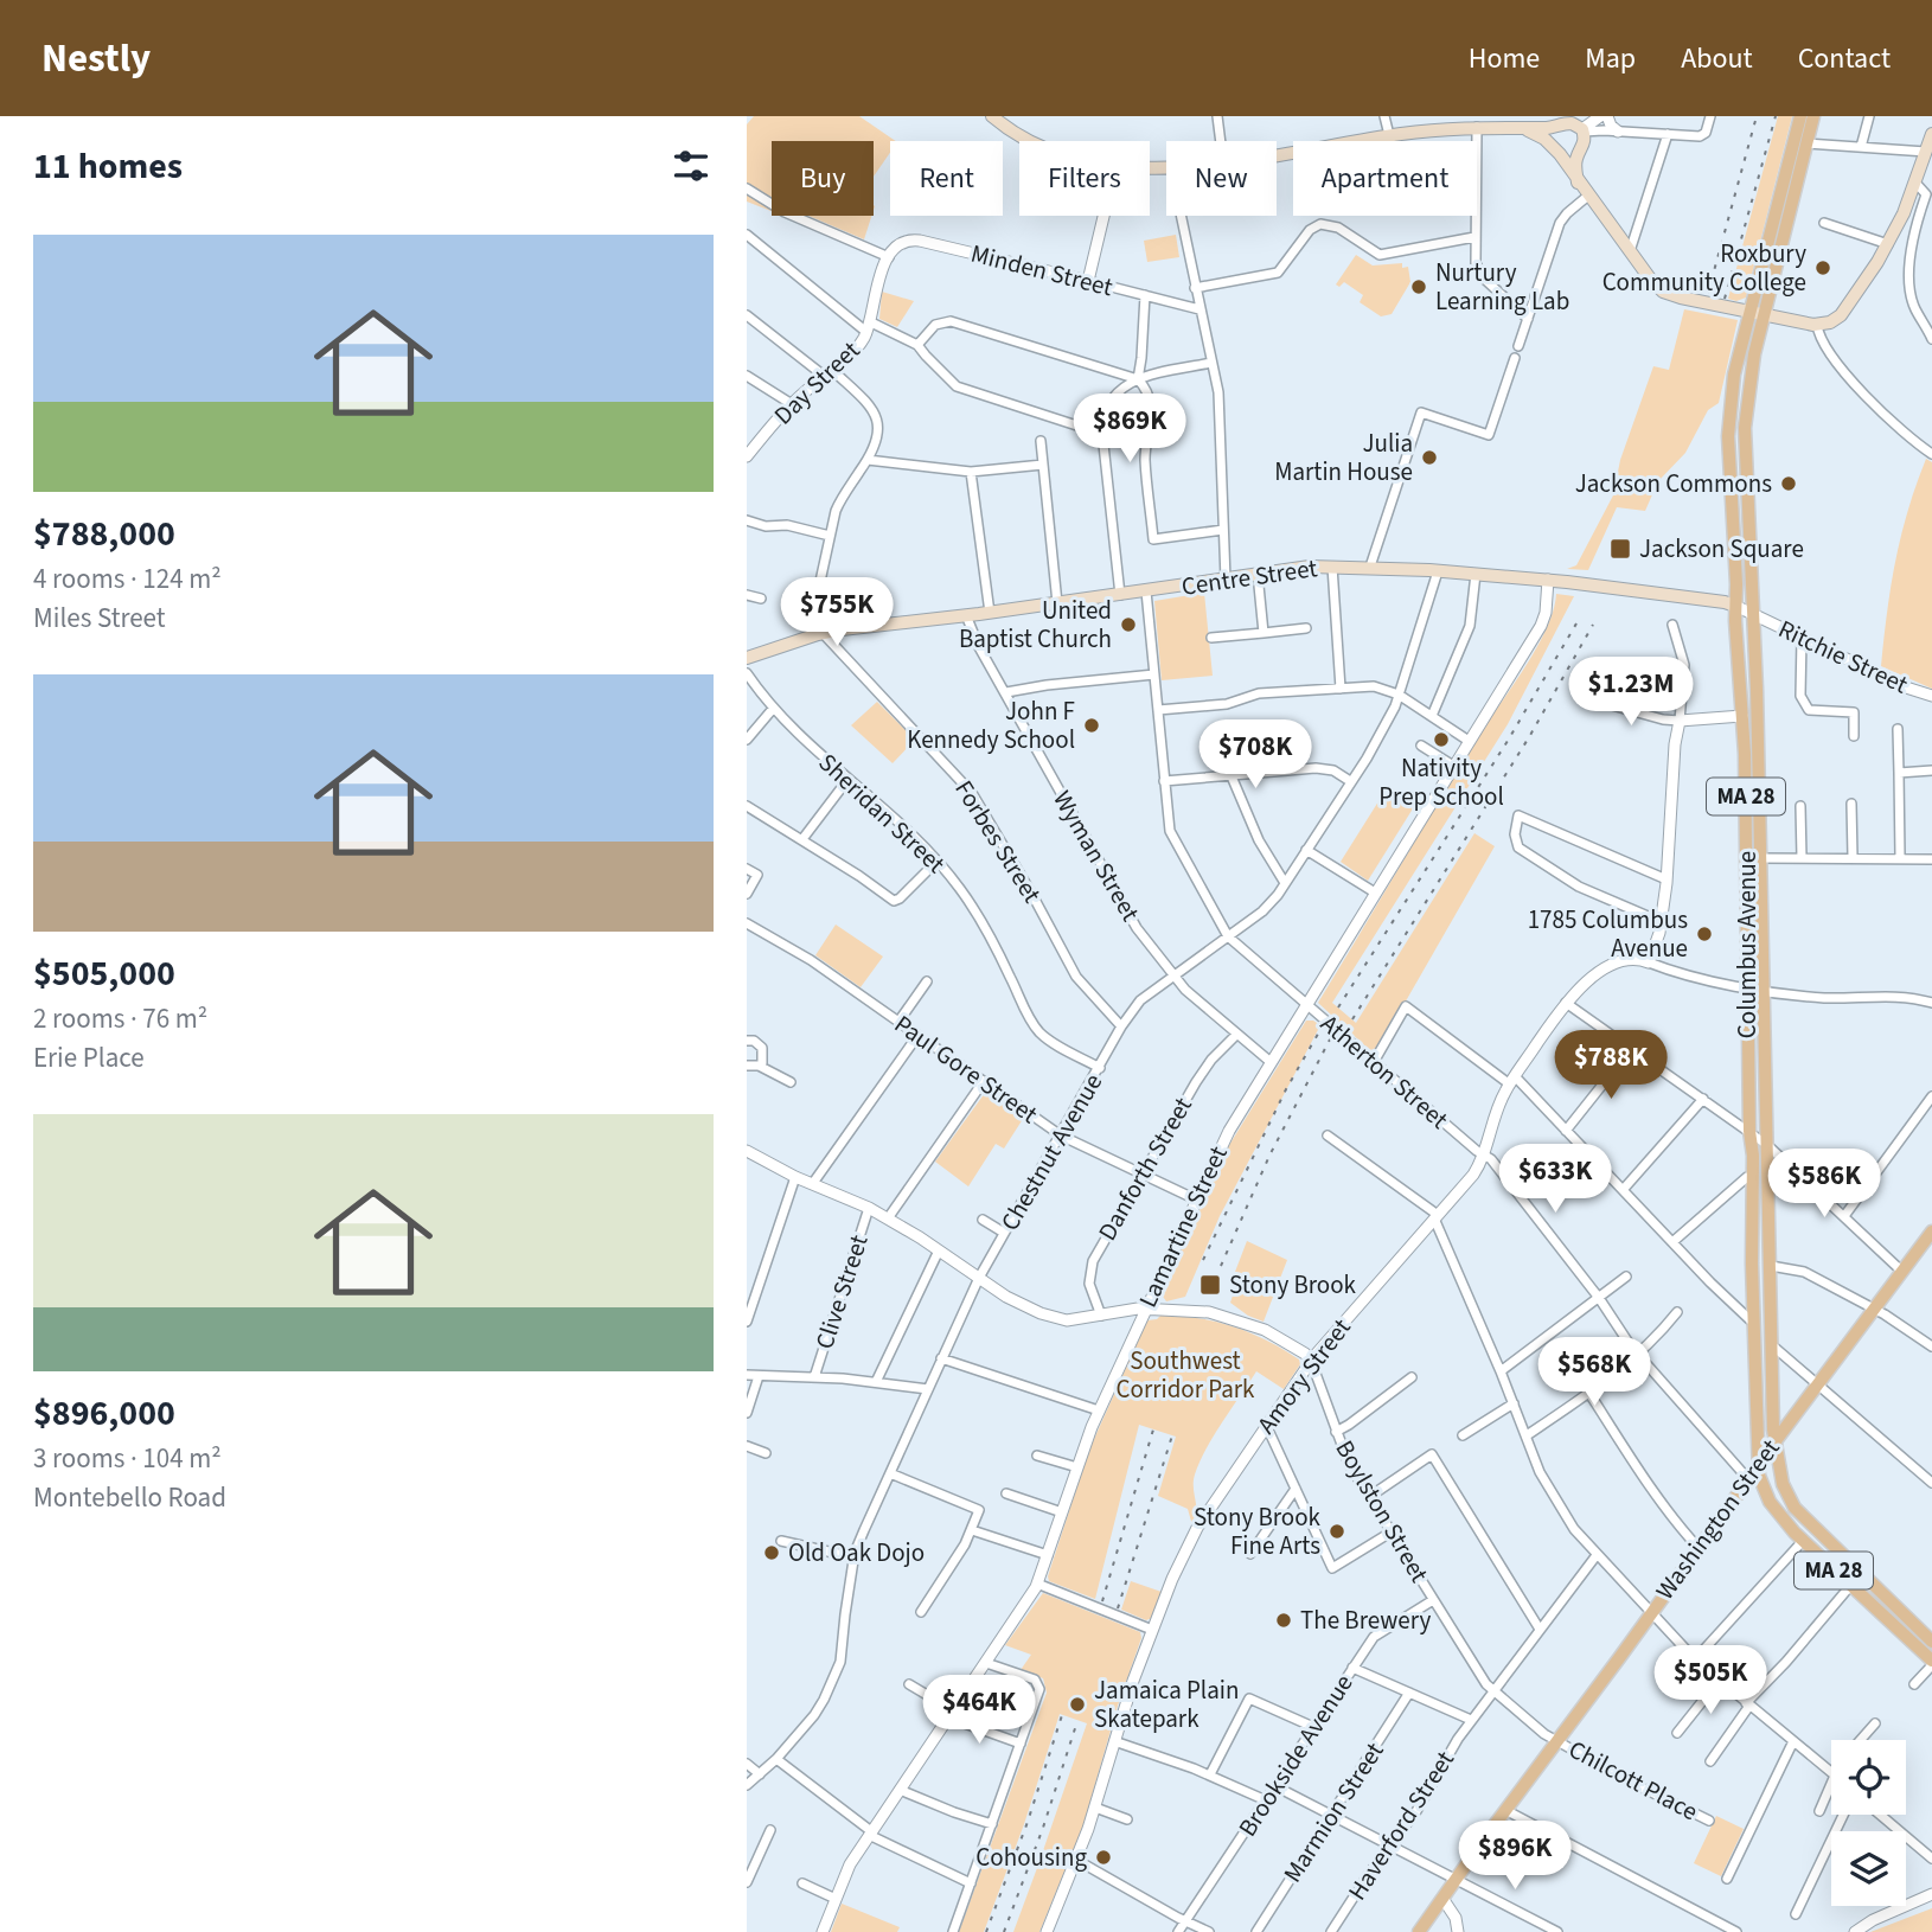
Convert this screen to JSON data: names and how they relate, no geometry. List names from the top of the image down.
{
  "streets": {
    "main road": [
      "Centre Street",
      "MA 28",
      "Columbus Avenue",
      "Washington Street"
    ],
    "street": [
      "Minden Street",
      "Day Street",
      "Ritchie Street",
      "Sheridan Street",
      "Forbes Street",
      "Wyman Street",
      "Paul Gore Street",
      "Atherton Street",
      "Chestnut Avenue",
      "Danforth Street",
      "Lamartine Street",
      "Clive Street",
      "Amory Street",
      "Boylston Street",
      "Brookside Avenue",
      "Chilcott Place",
      "Marmion Street",
      "Haverford Street"
    ]
  },
  "crossings": [
    ["Minden Street", "Day Street"],
    ["Centre Street", "Ritchie Street"],
    ["Centre Street", "Forbes Street"],
    ["Centre Street", "Wyman Street"],
    ["Centre Street", "Columbus Avenue"],
    ["Centre Street", "Chestnut Avenue"],
    ["Centre Street", "Lamartine Street"],
    ["Ritchie Street", "Columbus Avenue"],
    ["Sheridan Street", "Chestnut Avenue"],
    ["Forbes Street", "Chestnut Avenue"],
    ["Wyman Street", "Chestnut Avenue"],
    ["Wyman Street", "Danforth Street"],
    ["Wyman Street", "Lamartine Street"],
    ["Columbus Avenue", "Washington Street"],
    ["Paul Gore Street", "Chestnut Avenue"],
    ["Paul Gore Street", "Danforth Street"],
    ["Paul Gore Street", "Lamartine Street"],
    ["Atherton Street", "Chestnut Avenue"],
    ["Atherton Street", "Lamartine Street"],
    ["Atherton Street", "Amory Street"],
    ["Atherton Street", "Washington Street"],
    ["Amory Street", "Boylston Street"],
    ["Boylston Street", "Washington Street"],
    ["Boylston Street", "Brookside Avenue"],
    ["Boylston Street", "Chilcott Place"],
    ["Boylston Street", "Haverford Street"],
    ["Washington Street", "Chilcott Place"]
  ],
  "parks": ["Southwest Corridor Park"],
  "places": {
    "other": [
      "Roxbury Community College",
      "Nurtury Learning Lab",
      "Julia Martin House",
      "Jackson Commons",
      "United Baptist Church",
      "John F Kennedy School",
      "Nativity Prep School",
      "1785 Columbus Avenue",
      "Stony Brook Fine Arts",
      "Old Oak Dojo",
      "The Brewery",
      "Jamaica Plain Skatepark",
      "Cohousing"
    ],
    "transit": ["Jackson Square", "Stony Brook"]
  },
  "page": {
    "header": "Nestly",
    "nav": [
      "Home",
      "Map",
      "About",
      "Contact"
    ],
    "heading": "11 homes",
    "chip": [
      "Buy",
      "Rent",
      "Filters",
      "New",
      "Apartment"
    ],
    "list": [
      {
        "name": "$788,000",
        "note": "4 rooms · 124 m² · Miles Street"
      },
      {
        "name": "$505,000",
        "note": "2 rooms · 76 m² · Erie Place"
      },
      {
        "name": "$896,000",
        "note": "3 rooms · 104 m² · Montebello Road"
      }
    ],
    "price": [
      "$869K",
      "$755K",
      "$1.23M",
      "$708K",
      "$788K",
      "$633K",
      "$586K",
      "$568K",
      "$505K",
      "$464K",
      "$896K"
    ]
  }
}
